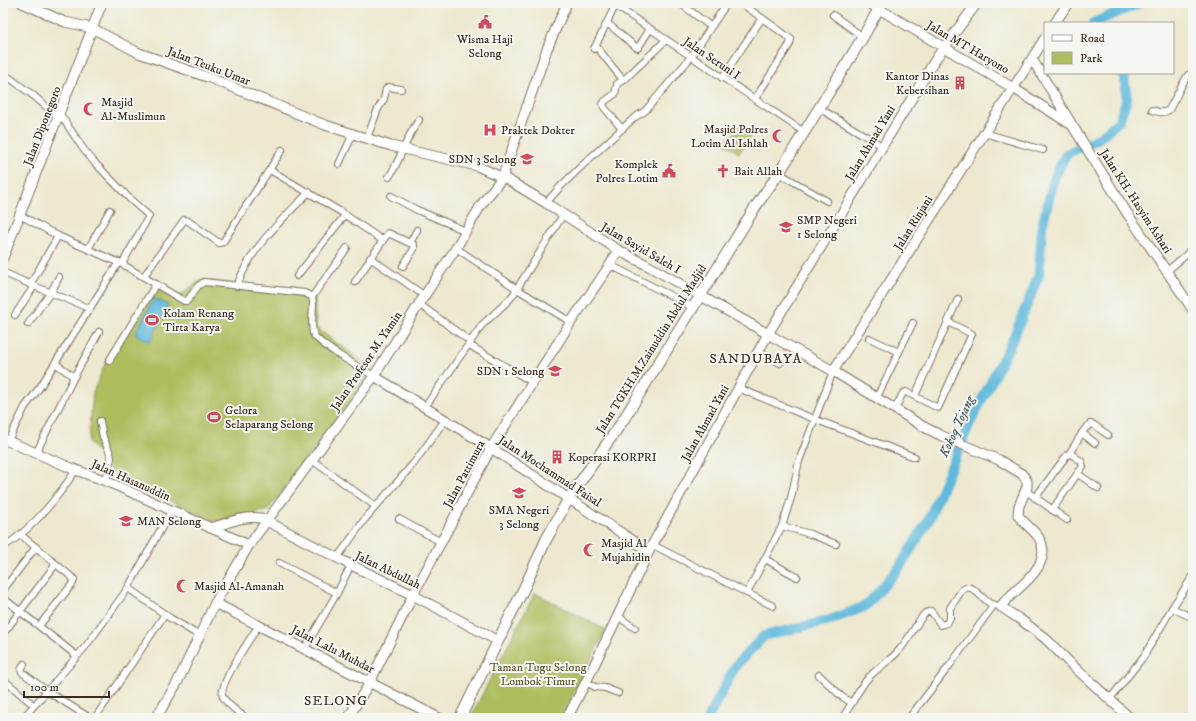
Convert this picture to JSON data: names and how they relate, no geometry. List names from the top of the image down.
{
  "streets": {
    "main road": ["Jalan TGKH.M.Zainuddin Abdul Madjid"],
    "street": [
      "Jalan MT Haryono",
      "Jalan Seruni I",
      "Jalan Teuku Umar",
      "Jalan Diponegoro",
      "Jalan Ahmad Yani",
      "Jalan KH. Hasyim Ashari",
      "Jalan Rinjani",
      "Jalan Sayid Saleh I",
      "Jalan Profesor M. Yamin",
      "Jalan Mochammad Faisal",
      "Jalan Pattimura",
      "Jalan Hasanuddin",
      "Jalan Abdullah",
      "Jalan Lalu Muhdar"
    ]
  },
  "crossings": [
    ["Jalan MT Haryono", "Jalan Ahmad Yani"],
    ["Jalan MT Haryono", "Jalan KH. Hasyim Ashari"],
    ["Jalan MT Haryono", "Jalan Rinjani"],
    ["Jalan MT Haryono", "Jalan TGKH.M.Zainuddin Abdul Madjid"],
    ["Jalan Seruni I", "Jalan TGKH.M.Zainuddin Abdul Madjid"],
    ["Jalan Teuku Umar", "Jalan Diponegoro"],
    ["Jalan Teuku Umar", "Jalan Sayid Saleh I"],
    ["Jalan Ahmad Yani", "Jalan Sayid Saleh I"],
    ["Jalan Ahmad Yani", "Jalan Mochammad Faisal"],
    ["Jalan KH. Hasyim Ashari", "Jalan Rinjani"],
    ["Jalan Rinjani", "Jalan Sayid Saleh I"],
    ["Jalan Sayid Saleh I", "Jalan TGKH.M.Zainuddin Abdul Madjid"],
    ["Jalan Sayid Saleh I", "Jalan Profesor M. Yamin"],
    ["Jalan Sayid Saleh I", "Jalan Pattimura"],
    ["Jalan TGKH.M.Zainuddin Abdul Madjid", "Jalan Mochammad Faisal"],
    ["Jalan TGKH.M.Zainuddin Abdul Madjid", "Jalan Abdullah"],
    ["Jalan Profesor M. Yamin", "Jalan Mochammad Faisal"],
    ["Jalan Profesor M. Yamin", "Jalan Hasanuddin"],
    ["Jalan Profesor M. Yamin", "Jalan Abdullah"],
    ["Jalan Profesor M. Yamin", "Jalan Lalu Muhdar"],
    ["Jalan Mochammad Faisal", "Jalan Pattimura"],
    ["Jalan Pattimura", "Jalan Abdullah"],
    ["Jalan Pattimura", "Jalan Lalu Muhdar"]
  ],
  "districts": ["SANDUBAYA", "SELONG"],
  "water": ["Kokoq Tojang"],
  "parks": ["Taman Tugu Selong Lombok Timur"],
  "places": {
    "public building": ["Wisma Haji Selong", "Komplek Polres Lotim"],
    "building": ["Kantor Dinas Kebersihan", "Koperasi KORPRI"],
    "mosque": [
      "Masjid Al-Muslimun",
      "Masjid Polres Lotim Al Ishlah",
      "Masjid Al Mujahidin",
      "Masjid Al-Amanah"
    ],
    "hospital": ["Praktek Dokter"],
    "school or university": [
      "SDN 3 Selong",
      "SMP Negeri 1 Selong",
      "SDN 1 Selong",
      "SMA Negeri 3 Selong",
      "MAN Selong"
    ],
    "church": ["Bait Allah"],
    "sports": ["Kolam Renang Tirta Karya", "Gelora Selaparang Selong"]
  },
  "legend": ["Road", "Park"],
  "scale_bar": "100 m"
}
